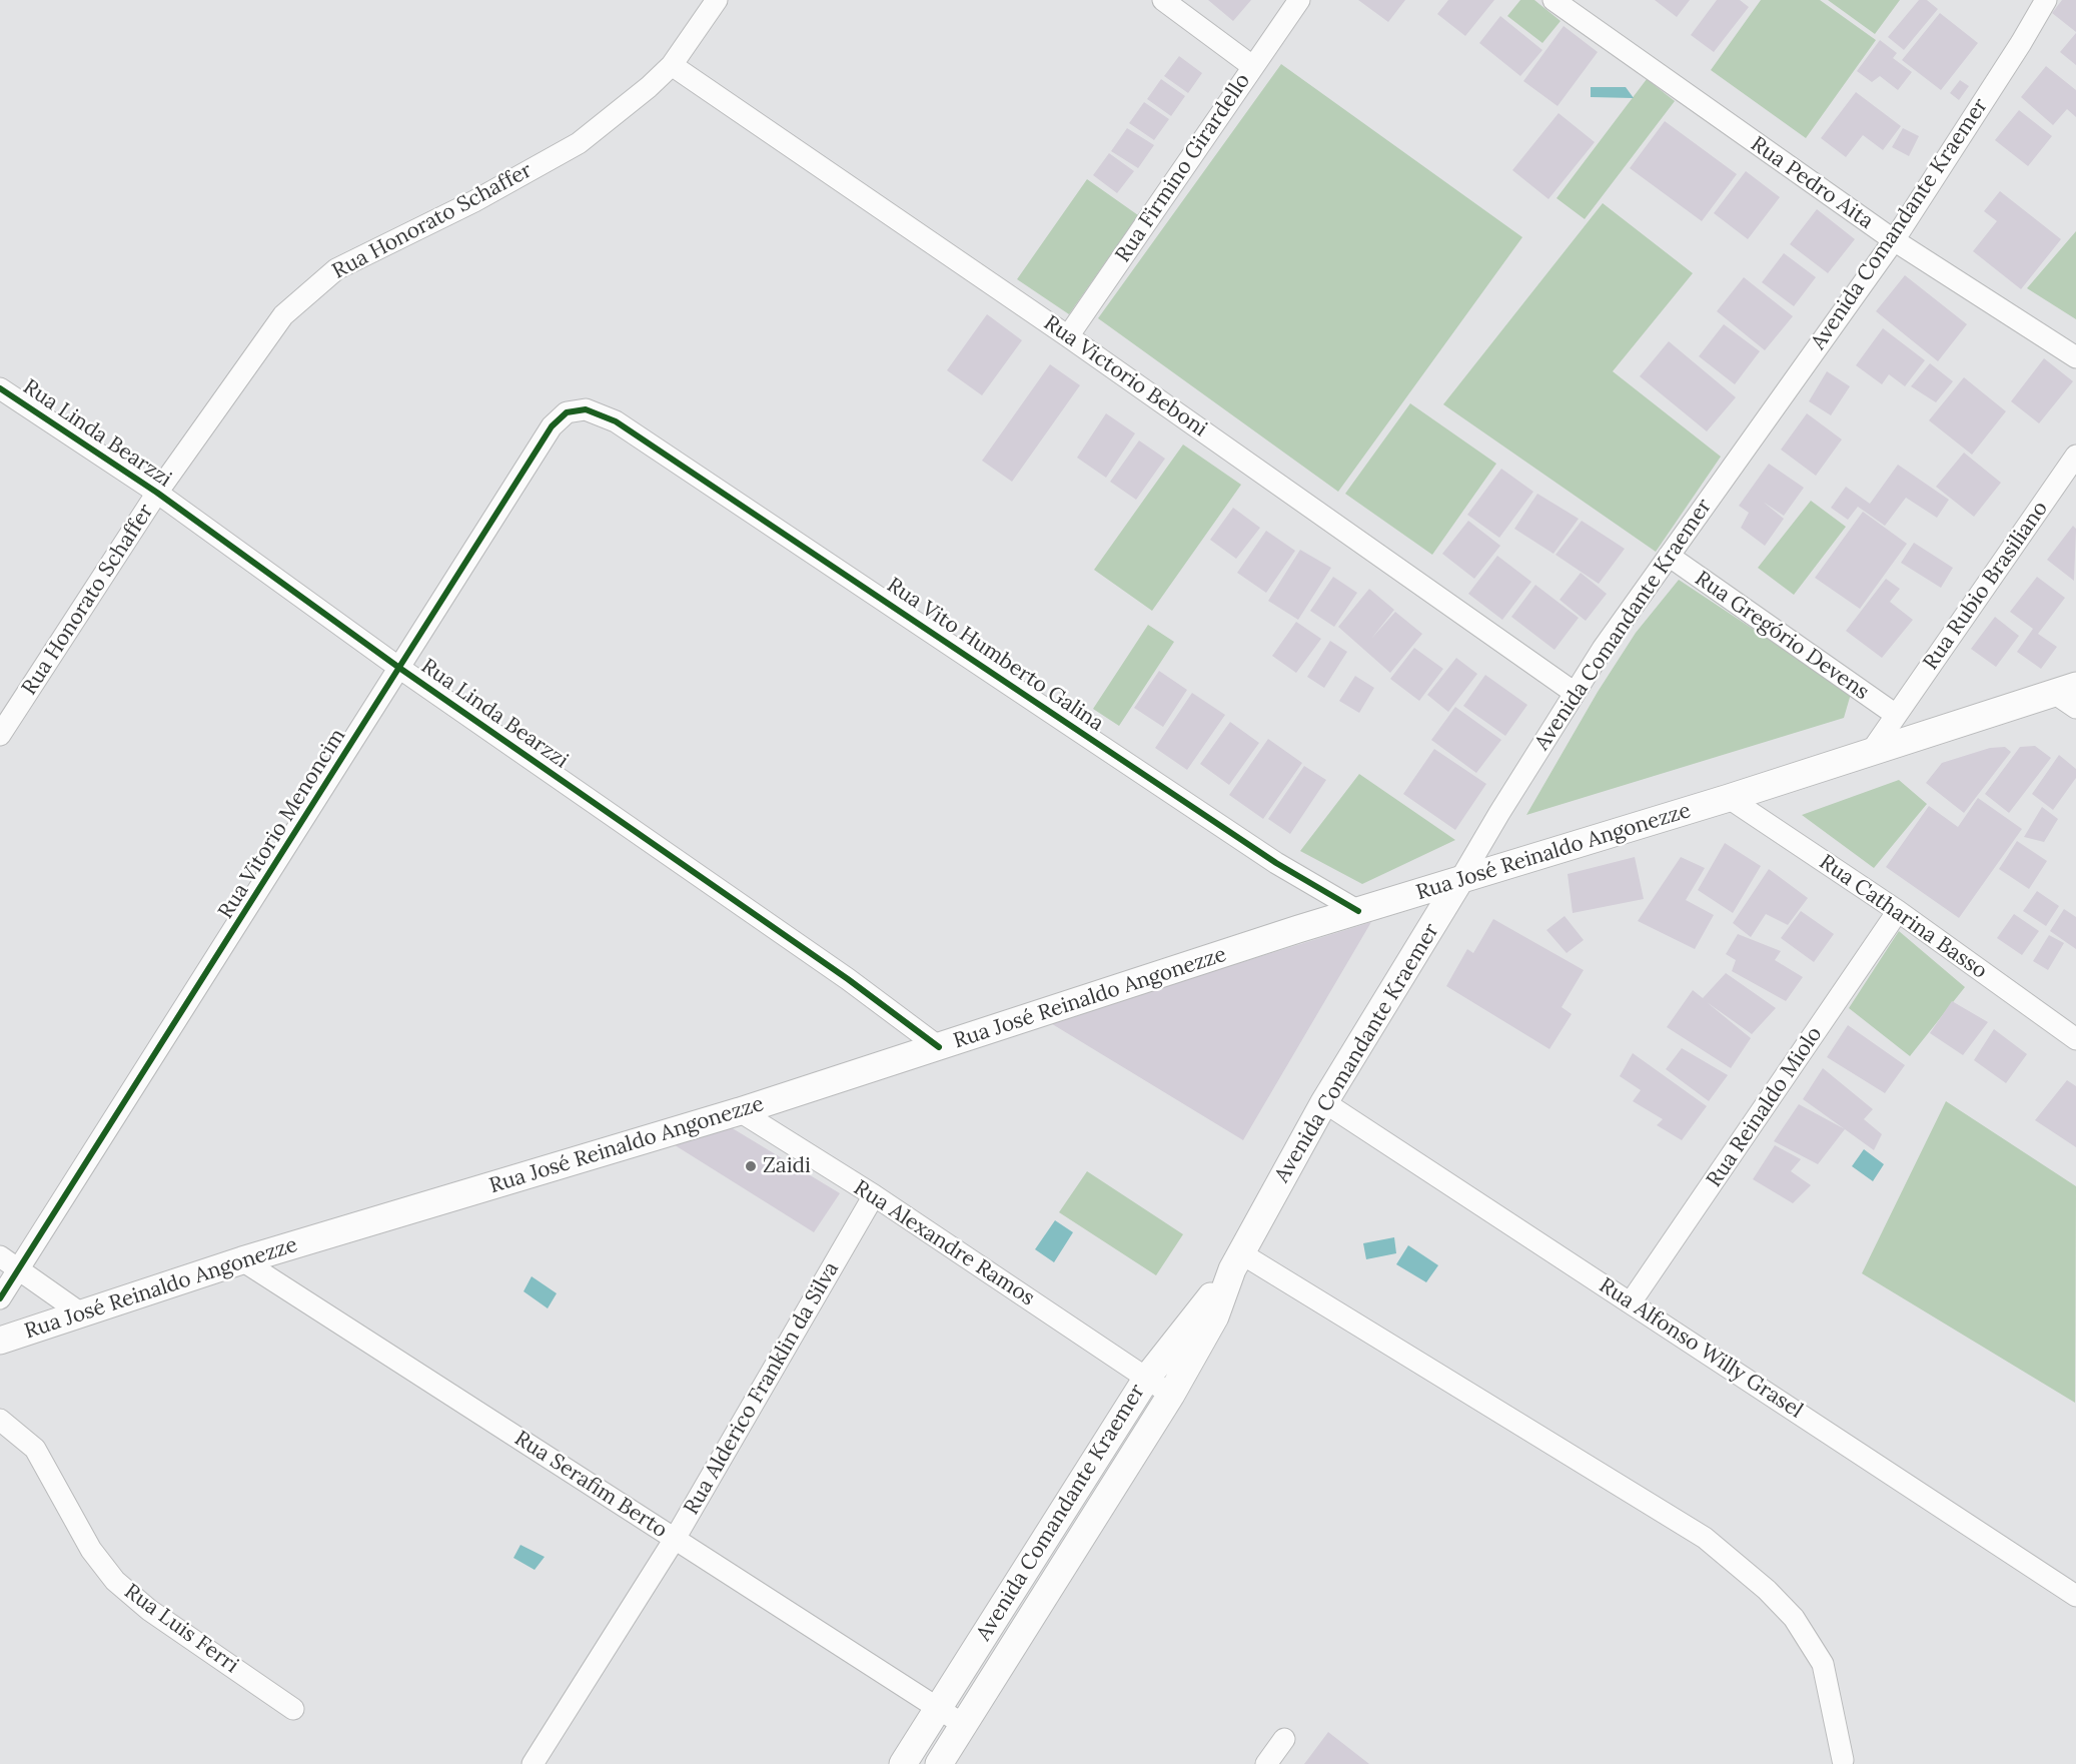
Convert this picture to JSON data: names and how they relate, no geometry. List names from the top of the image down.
{
  "streets": {
    "main road": ["Avenida Comandante Kraemer", "Rua José Reinaldo Angonezze"],
    "street": [
      "Rua Firmino Girardello",
      "Rua Pedro Aita",
      "Rua Honorato Schaffer",
      "Rua Victorio Beboni",
      "Rua Linda Bearzzi",
      "Rua Rubio Brasiliano",
      "Rua Gregório Devens",
      "Rua Vito Humberto Galina",
      "Rua Vitorio Menoncim",
      "Rua Catharina Basso",
      "Rua Reinaldo Miolo",
      "Rua Alexandre Ramos",
      "Rua Alfonso Willy Grasel",
      "Rua Alderico Franklin da Silva",
      "Rua Serafim Berto",
      "Rua Luis Ferri"
    ]
  },
  "crossings": [
    ["Rua Firmino Girardello", "Rua Victorio Beboni"],
    ["Rua Pedro Aita", "Avenida Comandante Kraemer"],
    ["Rua Honorato Schaffer", "Rua Victorio Beboni"],
    ["Rua Honorato Schaffer", "Rua Linda Bearzzi"],
    ["Avenida Comandante Kraemer", "Rua Victorio Beboni"],
    ["Avenida Comandante Kraemer", "Rua Gregório Devens"],
    ["Avenida Comandante Kraemer", "Rua José Reinaldo Angonezze"],
    ["Avenida Comandante Kraemer", "Rua Alexandre Ramos"],
    ["Avenida Comandante Kraemer", "Rua Alfonso Willy Grasel"],
    ["Avenida Comandante Kraemer", "Rua Serafim Berto"],
    ["Rua Linda Bearzzi", "Rua Vitorio Menoncim"],
    ["Rua Linda Bearzzi", "Rua José Reinaldo Angonezze"],
    ["Rua Rubio Brasiliano", "Rua Gregório Devens"],
    ["Rua Rubio Brasiliano", "Rua José Reinaldo Angonezze"],
    ["Rua Vito Humberto Galina", "Rua Vitorio Menoncim"],
    ["Rua Vito Humberto Galina", "Rua José Reinaldo Angonezze"],
    ["Rua José Reinaldo Angonezze", "Rua Catharina Basso"],
    ["Rua José Reinaldo Angonezze", "Rua Alexandre Ramos"],
    ["Rua José Reinaldo Angonezze", "Rua Serafim Berto"],
    ["Rua Catharina Basso", "Rua Reinaldo Miolo"],
    ["Rua Reinaldo Miolo", "Rua Alfonso Willy Grasel"],
    ["Rua Alexandre Ramos", "Rua Alderico Franklin da Silva"],
    ["Rua Alderico Franklin da Silva", "Rua Serafim Berto"]
  ],
  "places": ["Zaidi"]
}
